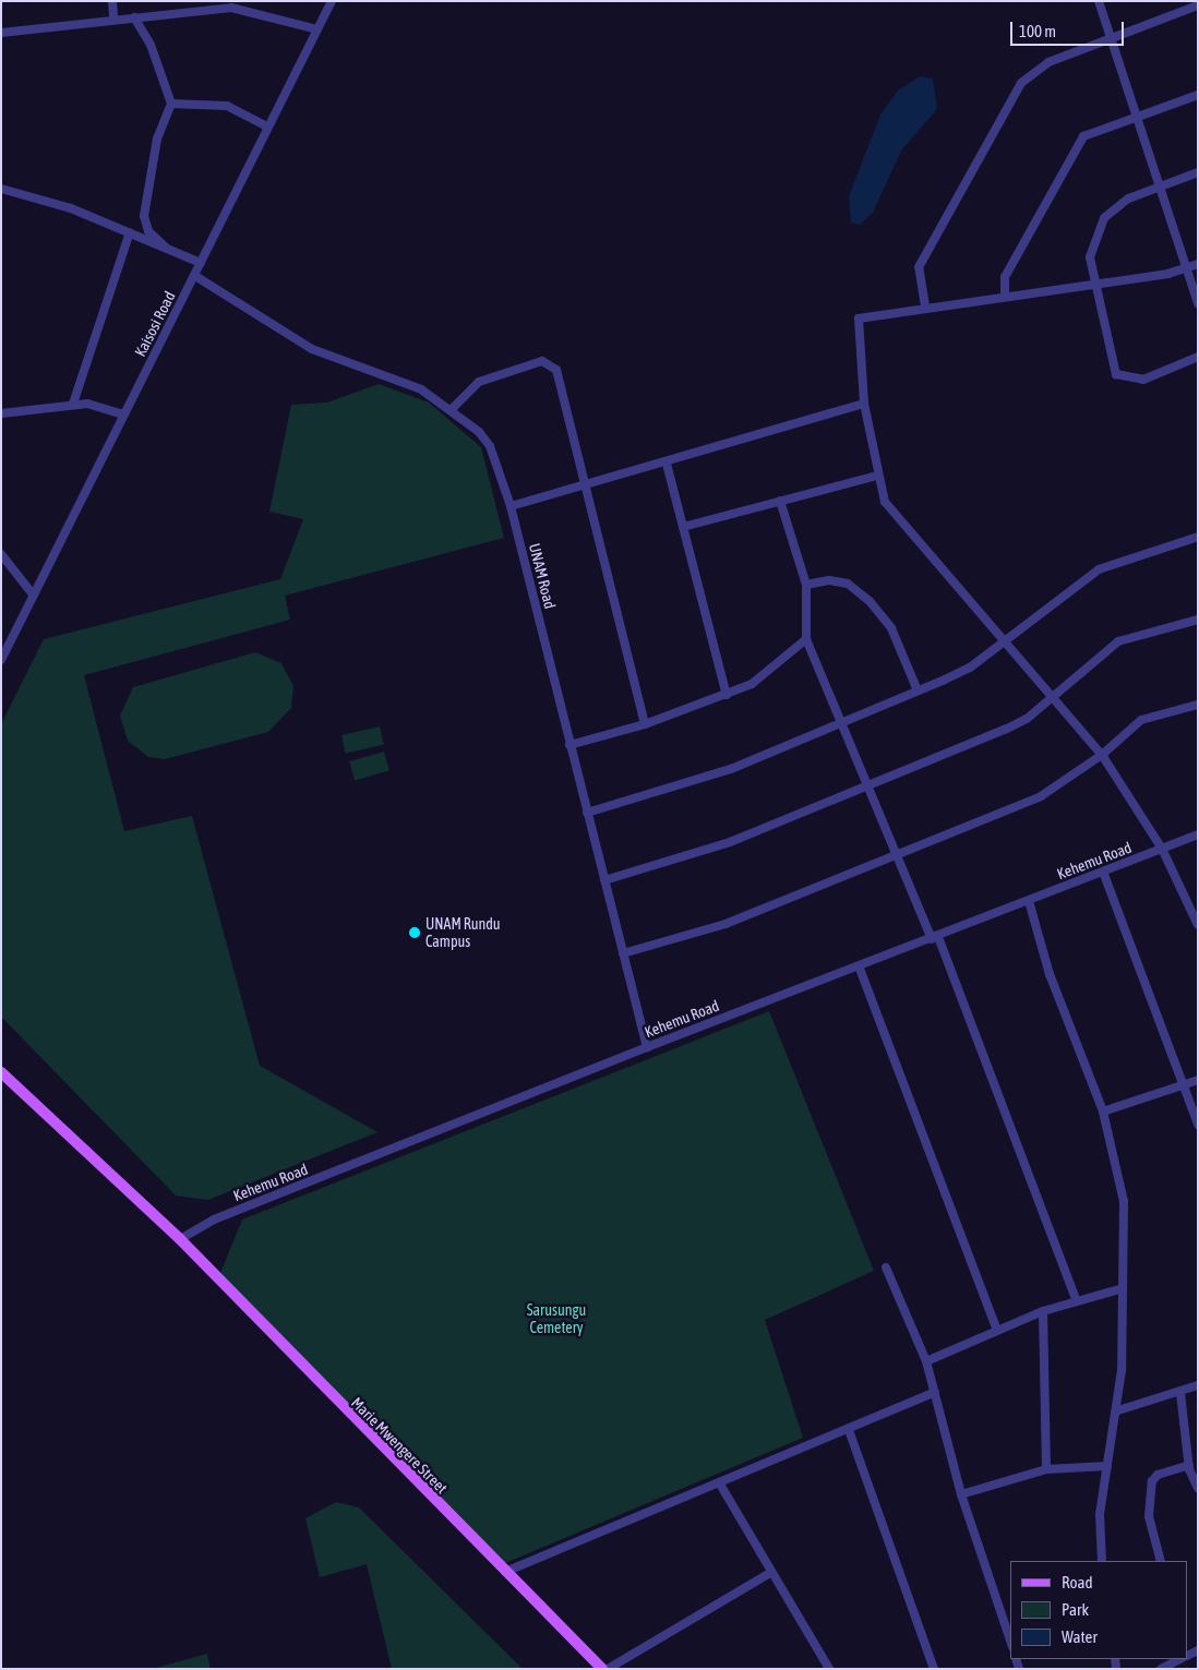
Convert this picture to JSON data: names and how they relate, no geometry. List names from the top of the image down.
{
  "streets": {
    "main road": ["Marie Mwengere Street"],
    "street": ["Kaisosi Road", "UNAM Road", "Kehemu Road"]
  },
  "crossings": [
    ["Kaisosi Road", "UNAM Road"],
    ["UNAM Road", "Kehemu Road"],
    ["Kehemu Road", "Marie Mwengere Street"]
  ],
  "parks": ["Sarusungu Cemetery"],
  "places": ["UNAM Rundu Campus"],
  "legend": ["Road", "Park", "Water"],
  "scale_bar": "100 m"
}
